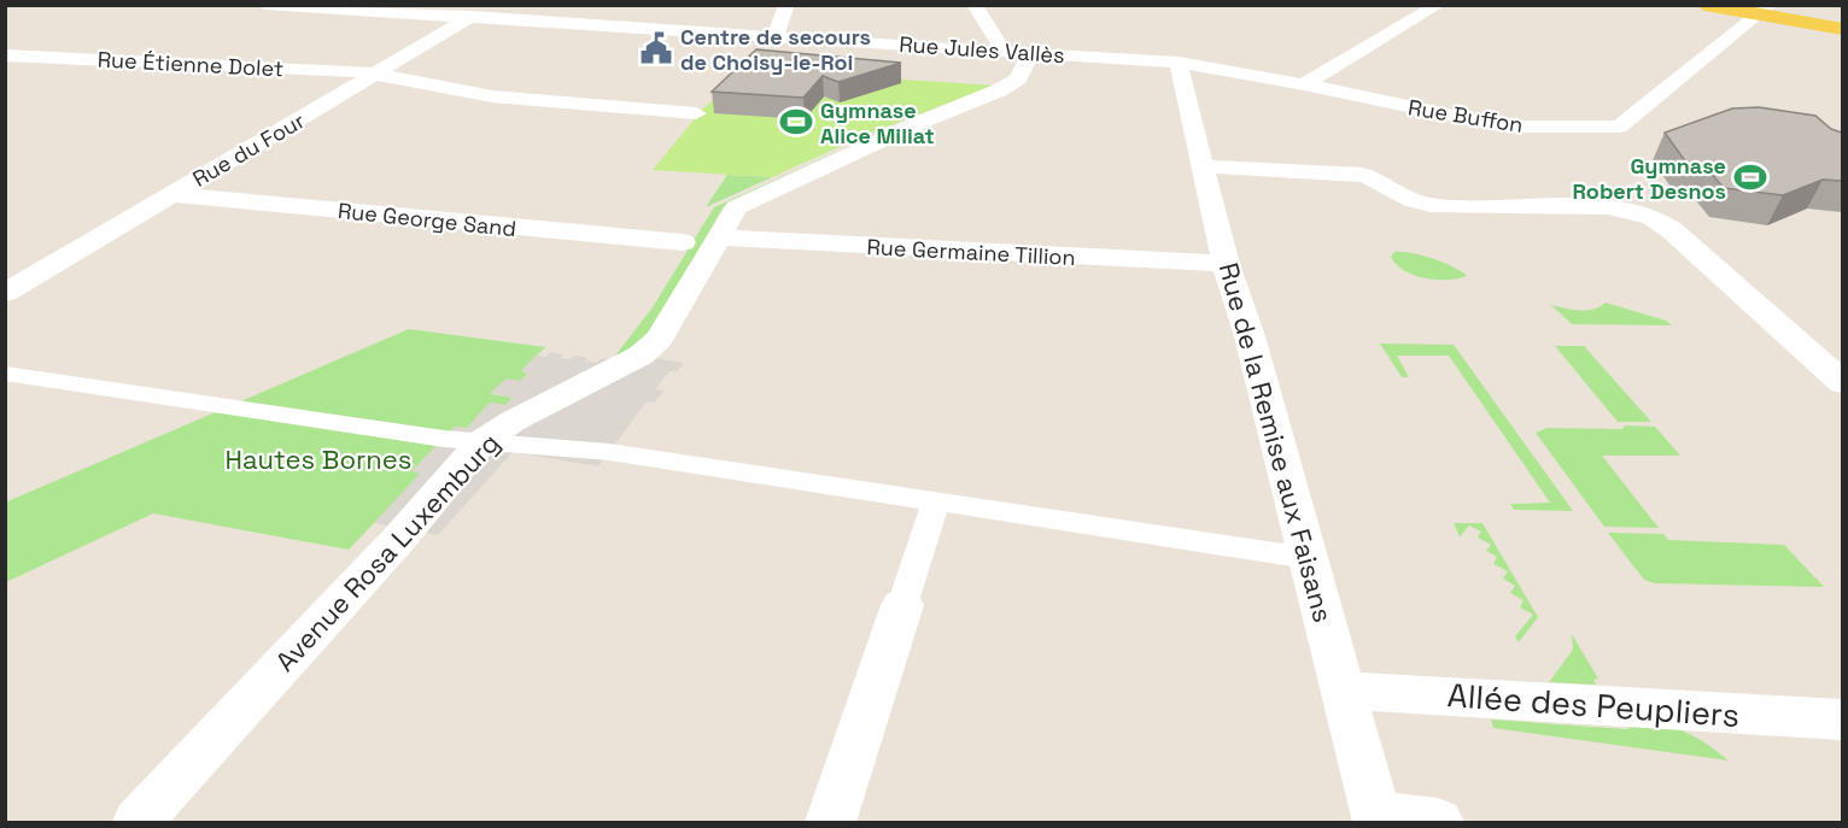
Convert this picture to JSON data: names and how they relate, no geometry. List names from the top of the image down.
{
  "streets": {
    "street": [
      "Rue Jules Vallès",
      "Rue Étienne Dolet",
      "Rue Buffon",
      "Rue du Four",
      "Rue George Sand",
      "Rue Germaine Tillion",
      "Rue de la Remise aux Faisans",
      "Avenue Rosa Luxemburg",
      "Allée des Peupliers"
    ]
  },
  "crossings": [
    ["Rue Jules Vallès", "Rue Buffon"],
    ["Rue Jules Vallès", "Rue du Four"],
    ["Rue Jules Vallès", "Rue de la Remise aux Faisans"],
    ["Rue Jules Vallès", "Avenue Rosa Luxemburg"],
    ["Rue Étienne Dolet", "Rue du Four"],
    ["Rue Buffon", "Rue de la Remise aux Faisans"],
    ["Rue du Four", "Rue George Sand"],
    ["Rue Germaine Tillion", "Rue de la Remise aux Faisans"],
    ["Rue Germaine Tillion", "Avenue Rosa Luxemburg"],
    ["Rue de la Remise aux Faisans", "Allée des Peupliers"]
  ],
  "parks": ["Hautes Bornes"],
  "places": {
    "public building": ["Centre de secours de Choisy-le-Roi"],
    "sports": ["Gymnase Alice Miliat", "Gymnase Robert Desnos"]
  }
}
